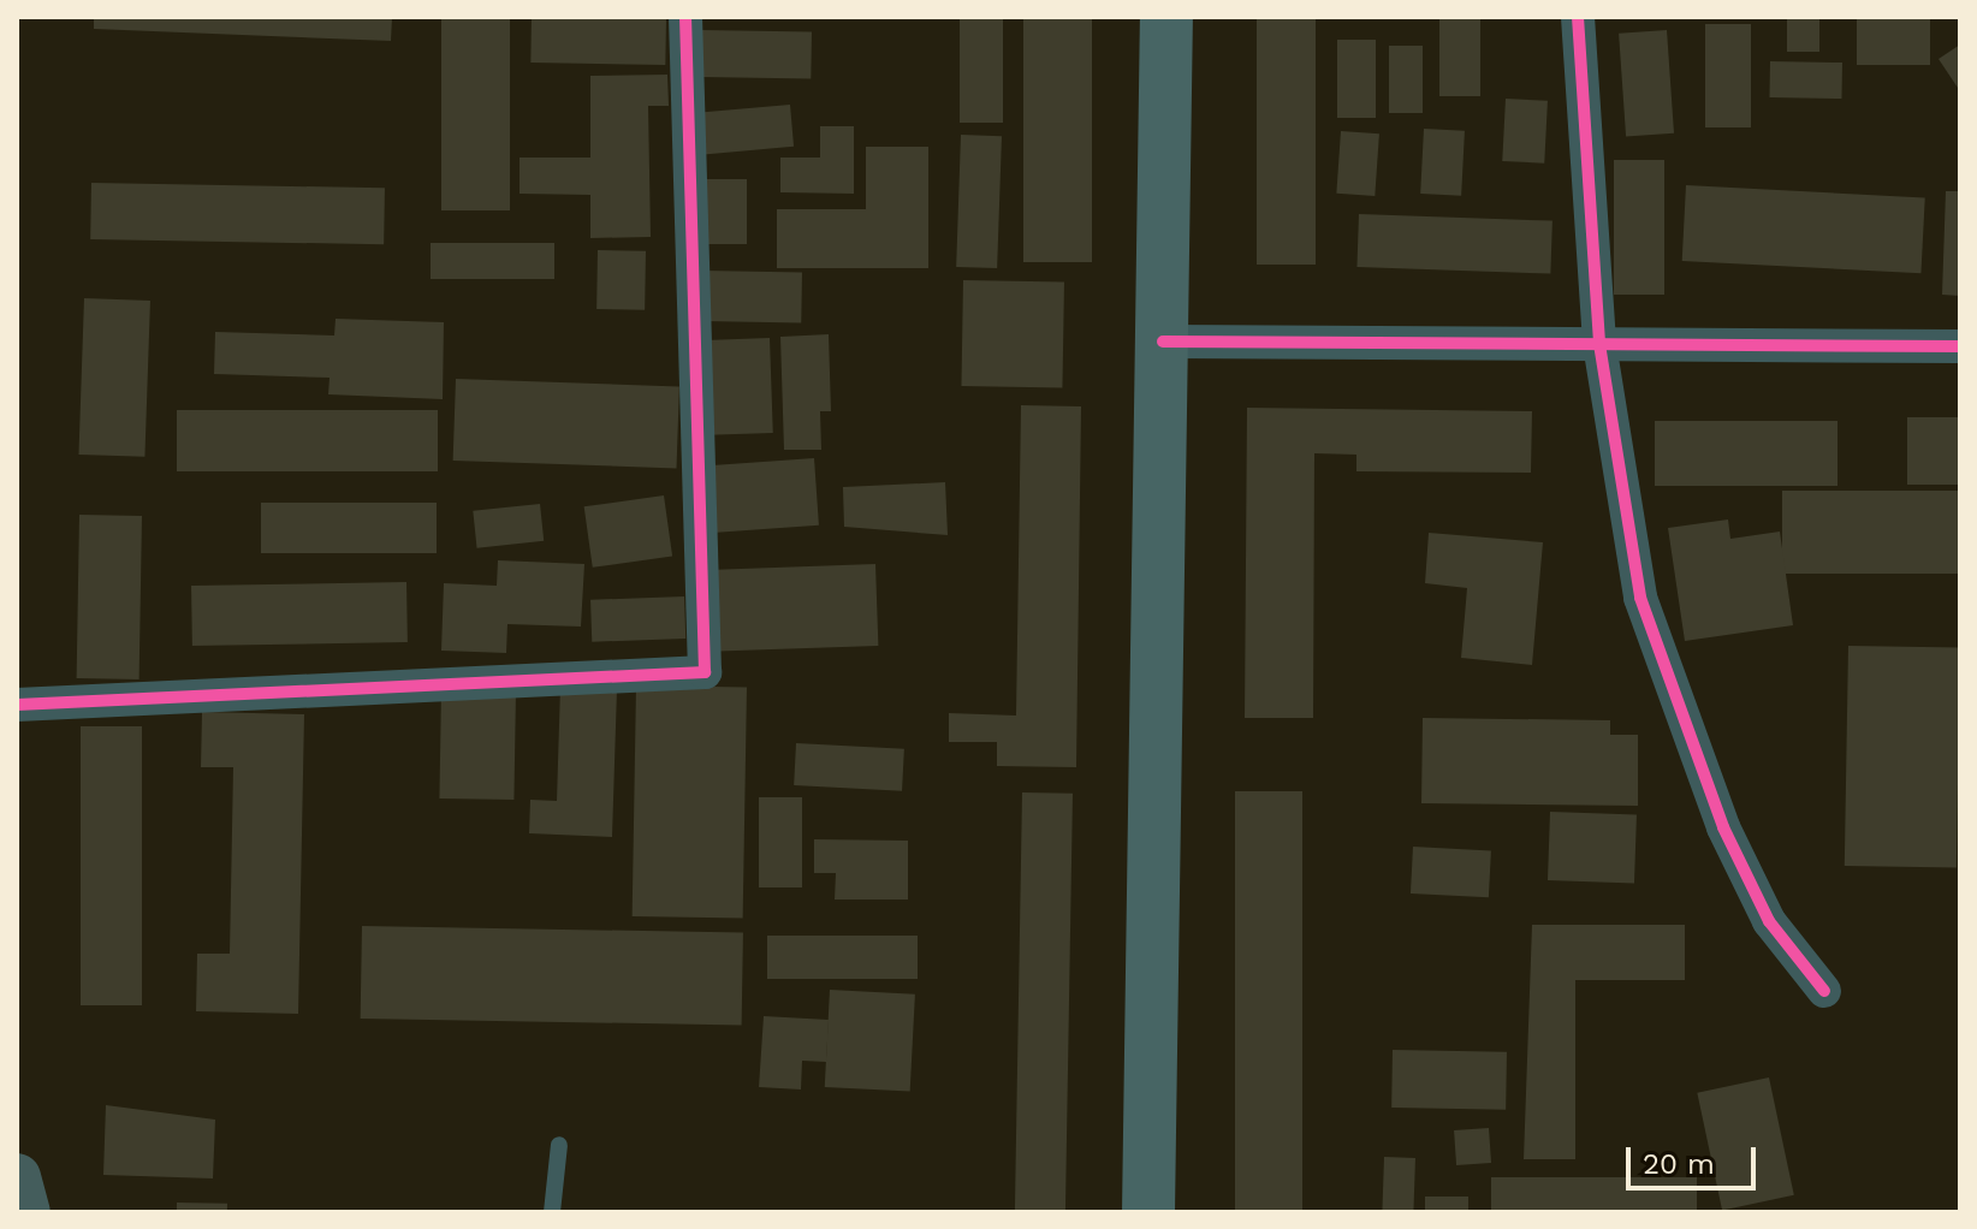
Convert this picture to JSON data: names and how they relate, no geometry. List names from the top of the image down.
{
  "scale_bar": "20 m"
}
